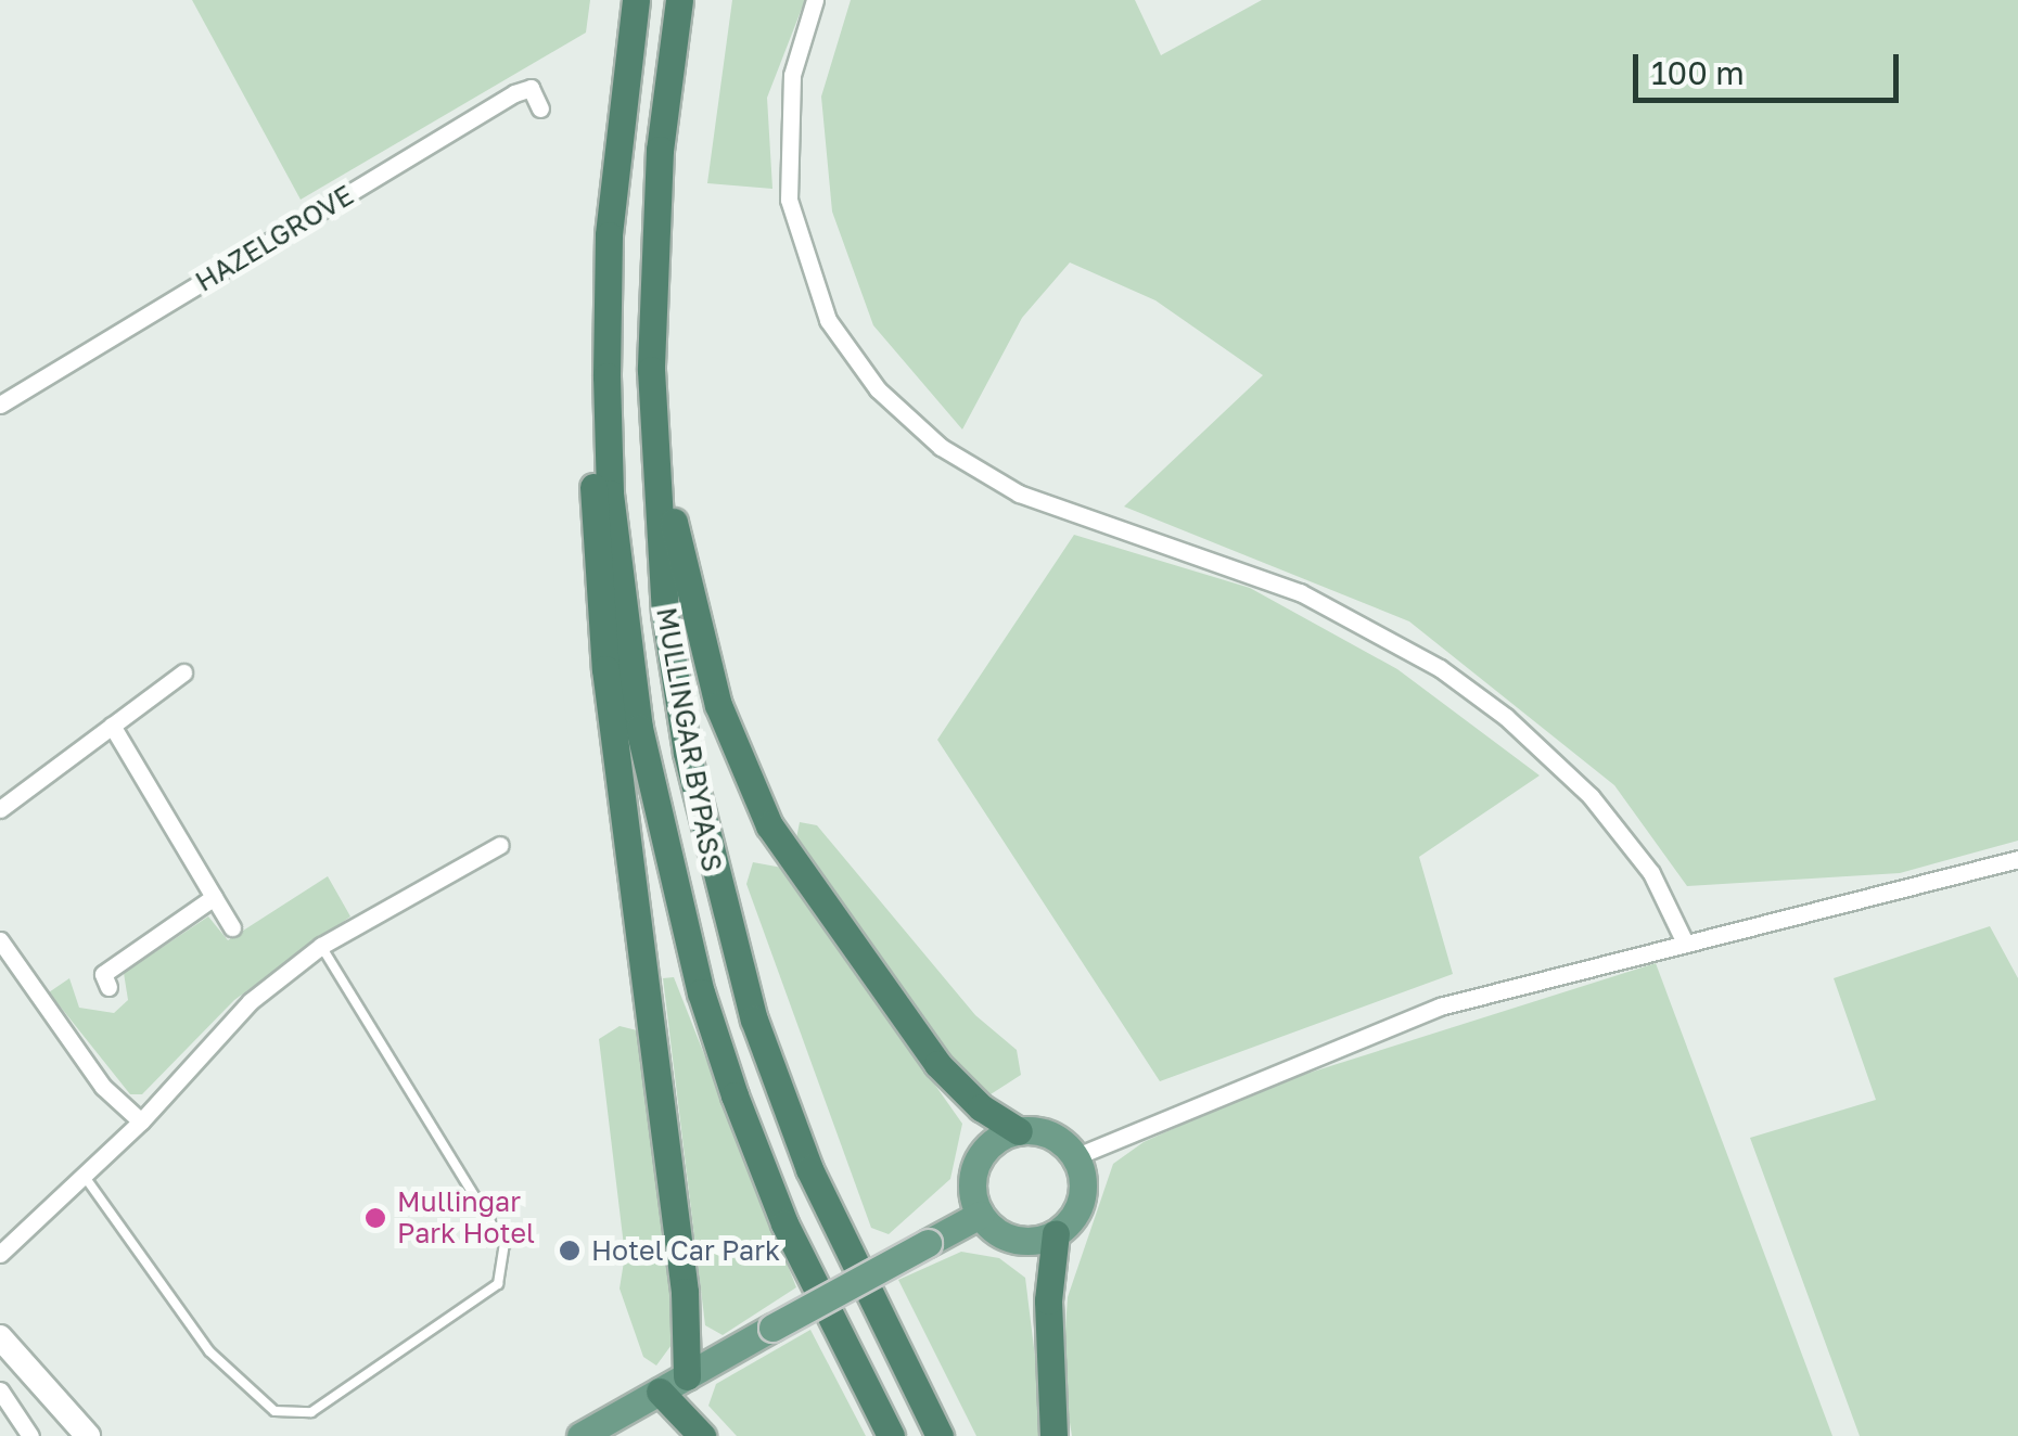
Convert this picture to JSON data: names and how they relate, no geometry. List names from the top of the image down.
{
  "streets": {
    "highway": ["MULLINGAR BYPASS"],
    "street": ["HAZELGROVE"]
  },
  "places": ["Mullingar Park Hotel", "Hotel Car Park"],
  "scale_bar": "100 m"
}
